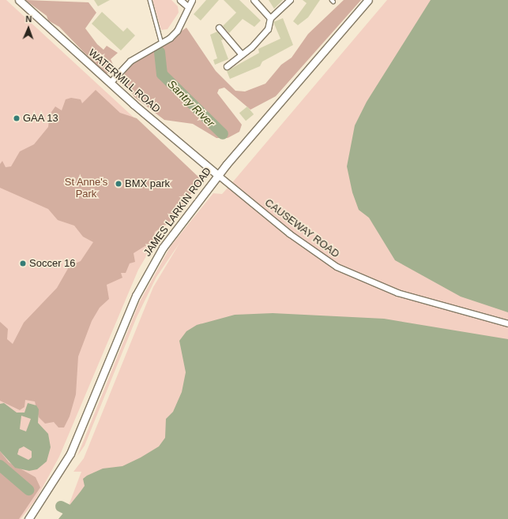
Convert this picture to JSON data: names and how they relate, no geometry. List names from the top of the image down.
{
  "streets": {
    "main road": ["WATERMILL ROAD", "JAMES LARKIN ROAD"],
    "street": ["CAUSEWAY ROAD"]
  },
  "crossings": [
    ["WATERMILL ROAD", "JAMES LARKIN ROAD"],
    ["WATERMILL ROAD", "CAUSEWAY ROAD"],
    ["JAMES LARKIN ROAD", "CAUSEWAY ROAD"]
  ],
  "water": ["Santry River"],
  "parks": ["St Anne's Park"],
  "places": ["GAA 13", "BMX park", "Soccer 16"],
  "north": "top"
}
